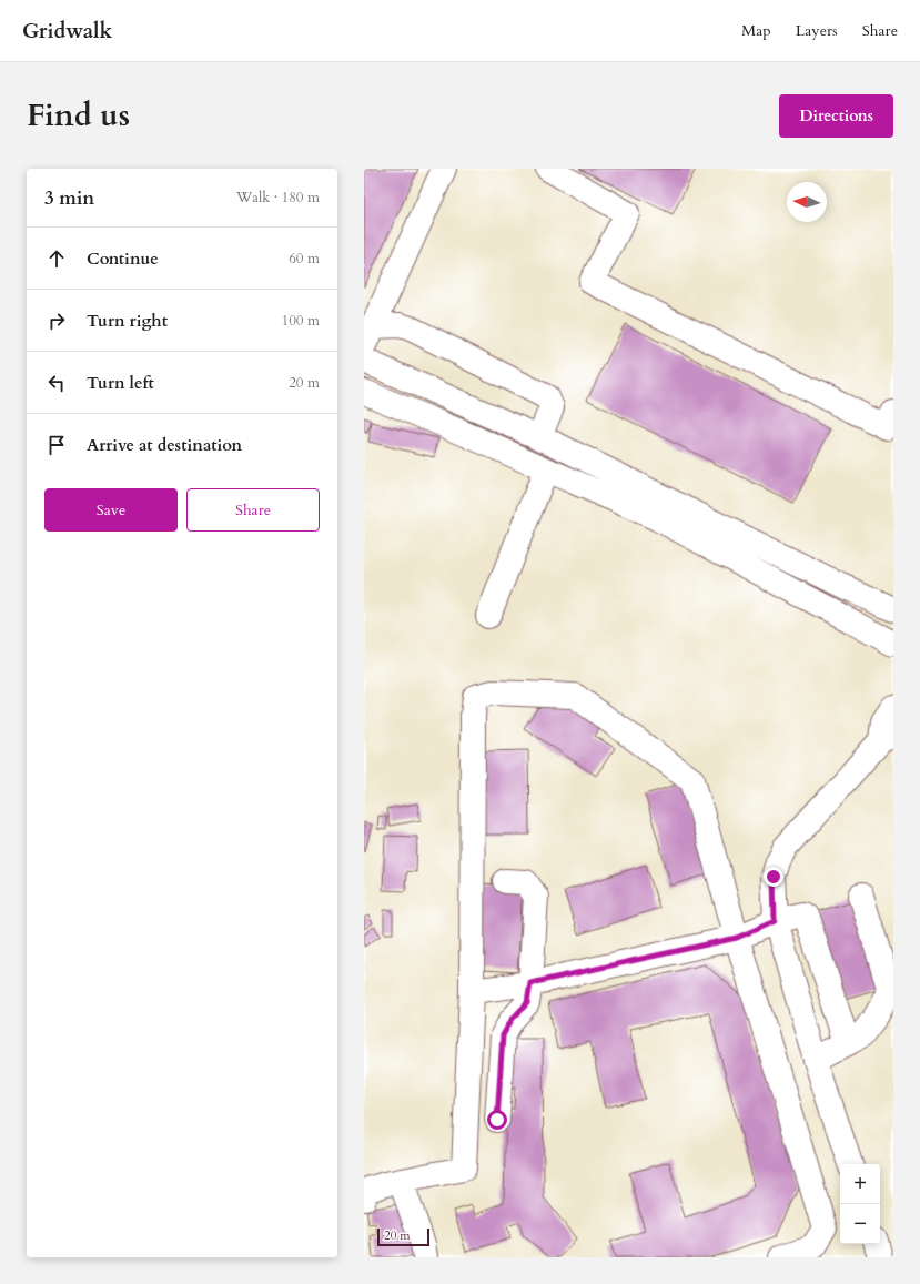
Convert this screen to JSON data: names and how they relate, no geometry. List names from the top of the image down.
{
  "scale_bar": "20 m",
  "north": "left",
  "page": {
    "header": "Gridwalk",
    "nav": ["Map", "Layers", "Share"],
    "title": "Find us",
    "buttons": [
      "Directions",
      ["Save", "Share"]
    ],
    "heading": ["3 min", "Walk · 180 m"],
    "list": [
      ["Continue", "60 m"],
      ["Turn right", "100 m"],
      ["Turn left", "20 m"],
      "Arrive at destination"
    ],
    "map_buttons": ["+", "−"],
    "scale": "20 m"
  }
}
